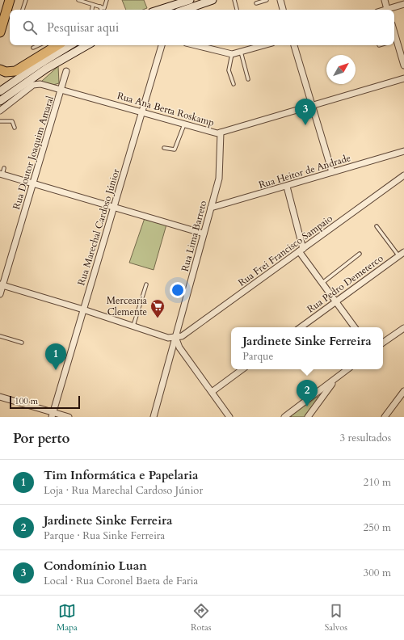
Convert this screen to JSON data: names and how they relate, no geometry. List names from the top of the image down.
{
  "streets": {
    "street": [
      "Rua Ana Berta Roskamp",
      "Rua Doutor Joaquim Amaral",
      "Rua Heitor de Andrade",
      "Rua Marechal Cardoso Júnior",
      "Rua Lima Barreto",
      "Rua Frei Francisco Sampaio",
      "Rua Pedro Demeterco"
    ]
  },
  "crossings": [
    ["Rua Ana Berta Roskamp", "Rua Doutor Joaquim Amaral"],
    ["Rua Ana Berta Roskamp", "Rua Marechal Cardoso Júnior"],
    ["Rua Ana Berta Roskamp", "Rua Lima Barreto"],
    ["Rua Heitor de Andrade", "Rua Lima Barreto"],
    ["Rua Lima Barreto", "Rua Frei Francisco Sampaio"]
  ],
  "places": {
    "supermarket": ["Mercearia Clemente"]
  },
  "scale_bar": "100 m",
  "north": "top right",
  "page": {
    "search": "Pesquisar aqui",
    "pins": ["3", "1", "2"],
    "popup": ["Jardinete Sinke Ferreira", "Parque"],
    "scale": "100 m",
    "heading": ["Por perto", "3 resultados"],
    "list": [
      {
        "mark": "1",
        "name": "Tim Informática e Papelaria",
        "note": "Loja · Rua Marechal Cardoso Júnior",
        "value": "210 m"
      },
      {
        "mark": "2",
        "name": "Jardinete Sinke Ferreira",
        "note": "Parque · Rua Sinke Ferreira",
        "value": "250 m"
      },
      {
        "mark": "3",
        "name": "Condomínio Luan",
        "note": "Local · Rua Coronel Baeta de Faria",
        "value": "300 m"
      }
    ],
    "nav": ["Mapa", "Rotas", "Salvos"]
  }
}
